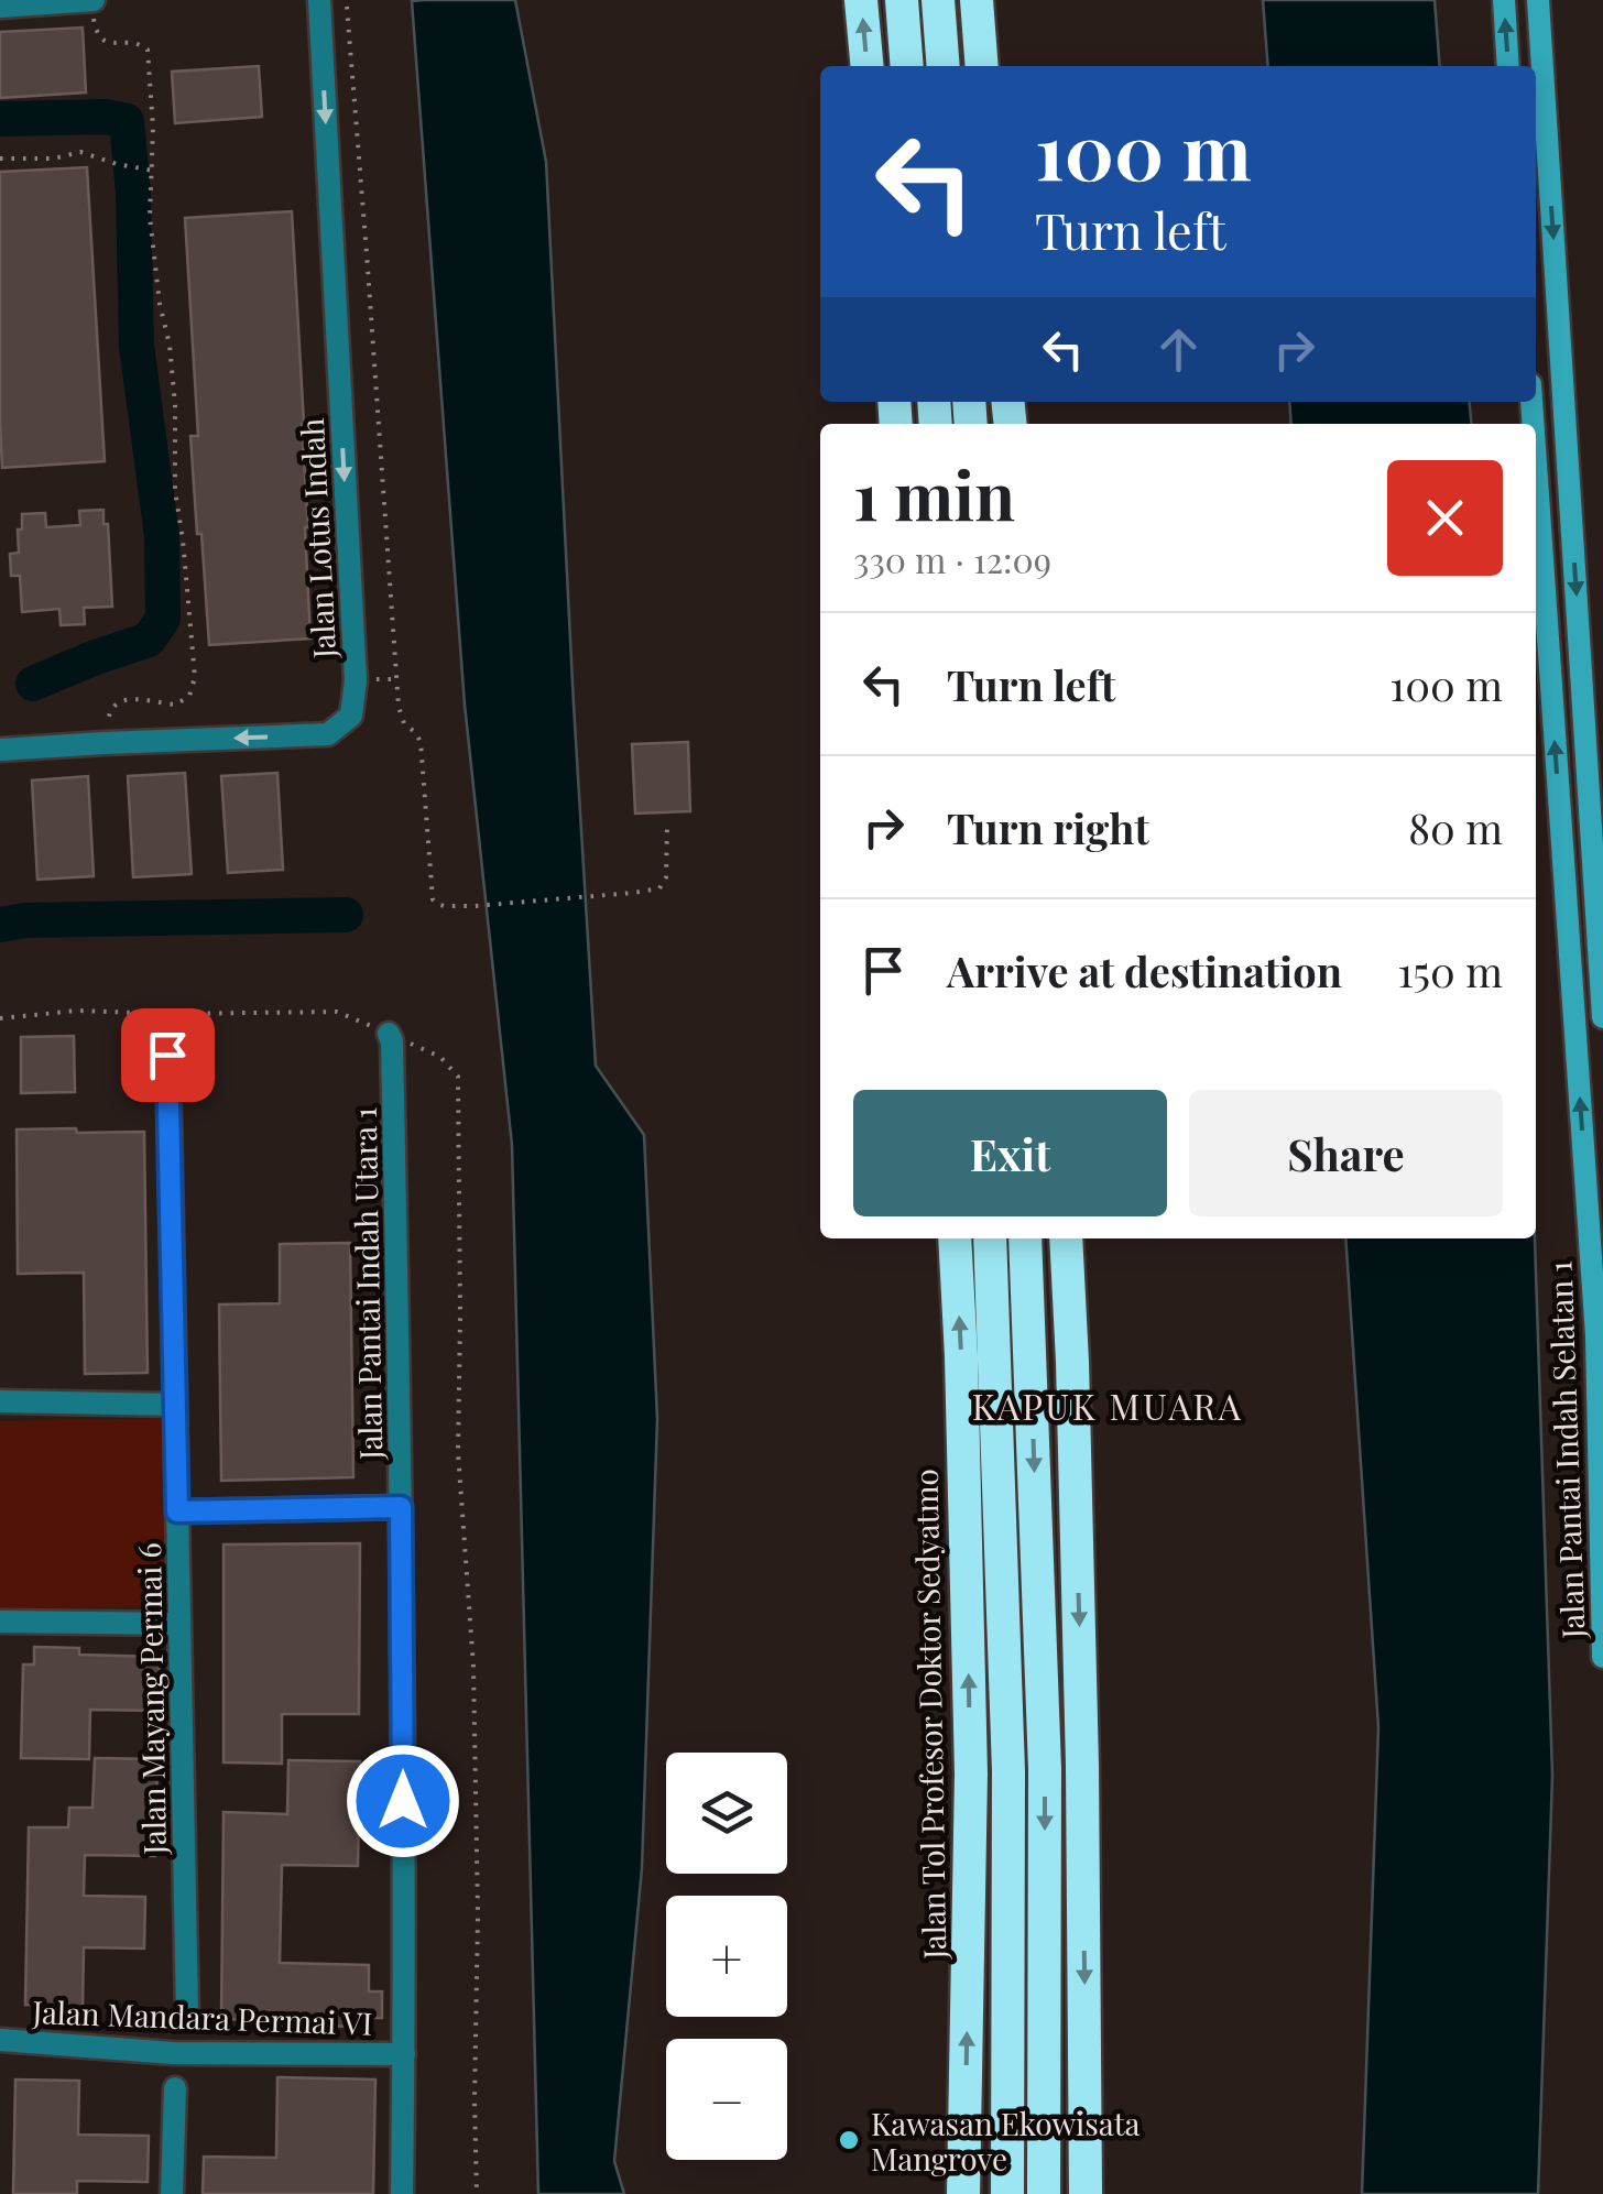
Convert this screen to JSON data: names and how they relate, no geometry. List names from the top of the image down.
{
  "streets": {
    "highway": ["Jalan Tol Profesor Doktor Sedyatmo"],
    "street": [
      "Jalan Lotus Indah",
      "Jalan Pantai Indah Utara 1",
      "Jalan Pantai Indah Selatan 1",
      "Jalan Mayang Permai 6",
      "Jalan Mandara Permai VI"
    ]
  },
  "crossings": [
    ["Jalan Pantai Indah Utara 1", "Jalan Mandara Permai VI"]
  ],
  "districts": ["KAPUK MUARA"],
  "places": ["Kawasan Ekowisata Mangrove"],
  "page": {
    "turn": ["100 m", "Turn left"],
    "heading": ["1 min", "330 m · 12:09"],
    "list": [
      {
        "name": "Turn left",
        "value": "100 m"
      },
      {
        "name": "Turn right",
        "value": "80 m"
      },
      {
        "name": "Arrive at destination",
        "value": "150 m"
      }
    ],
    "buttons": ["Exit", "Share"],
    "map_buttons": ["+", "−"]
  }
}
